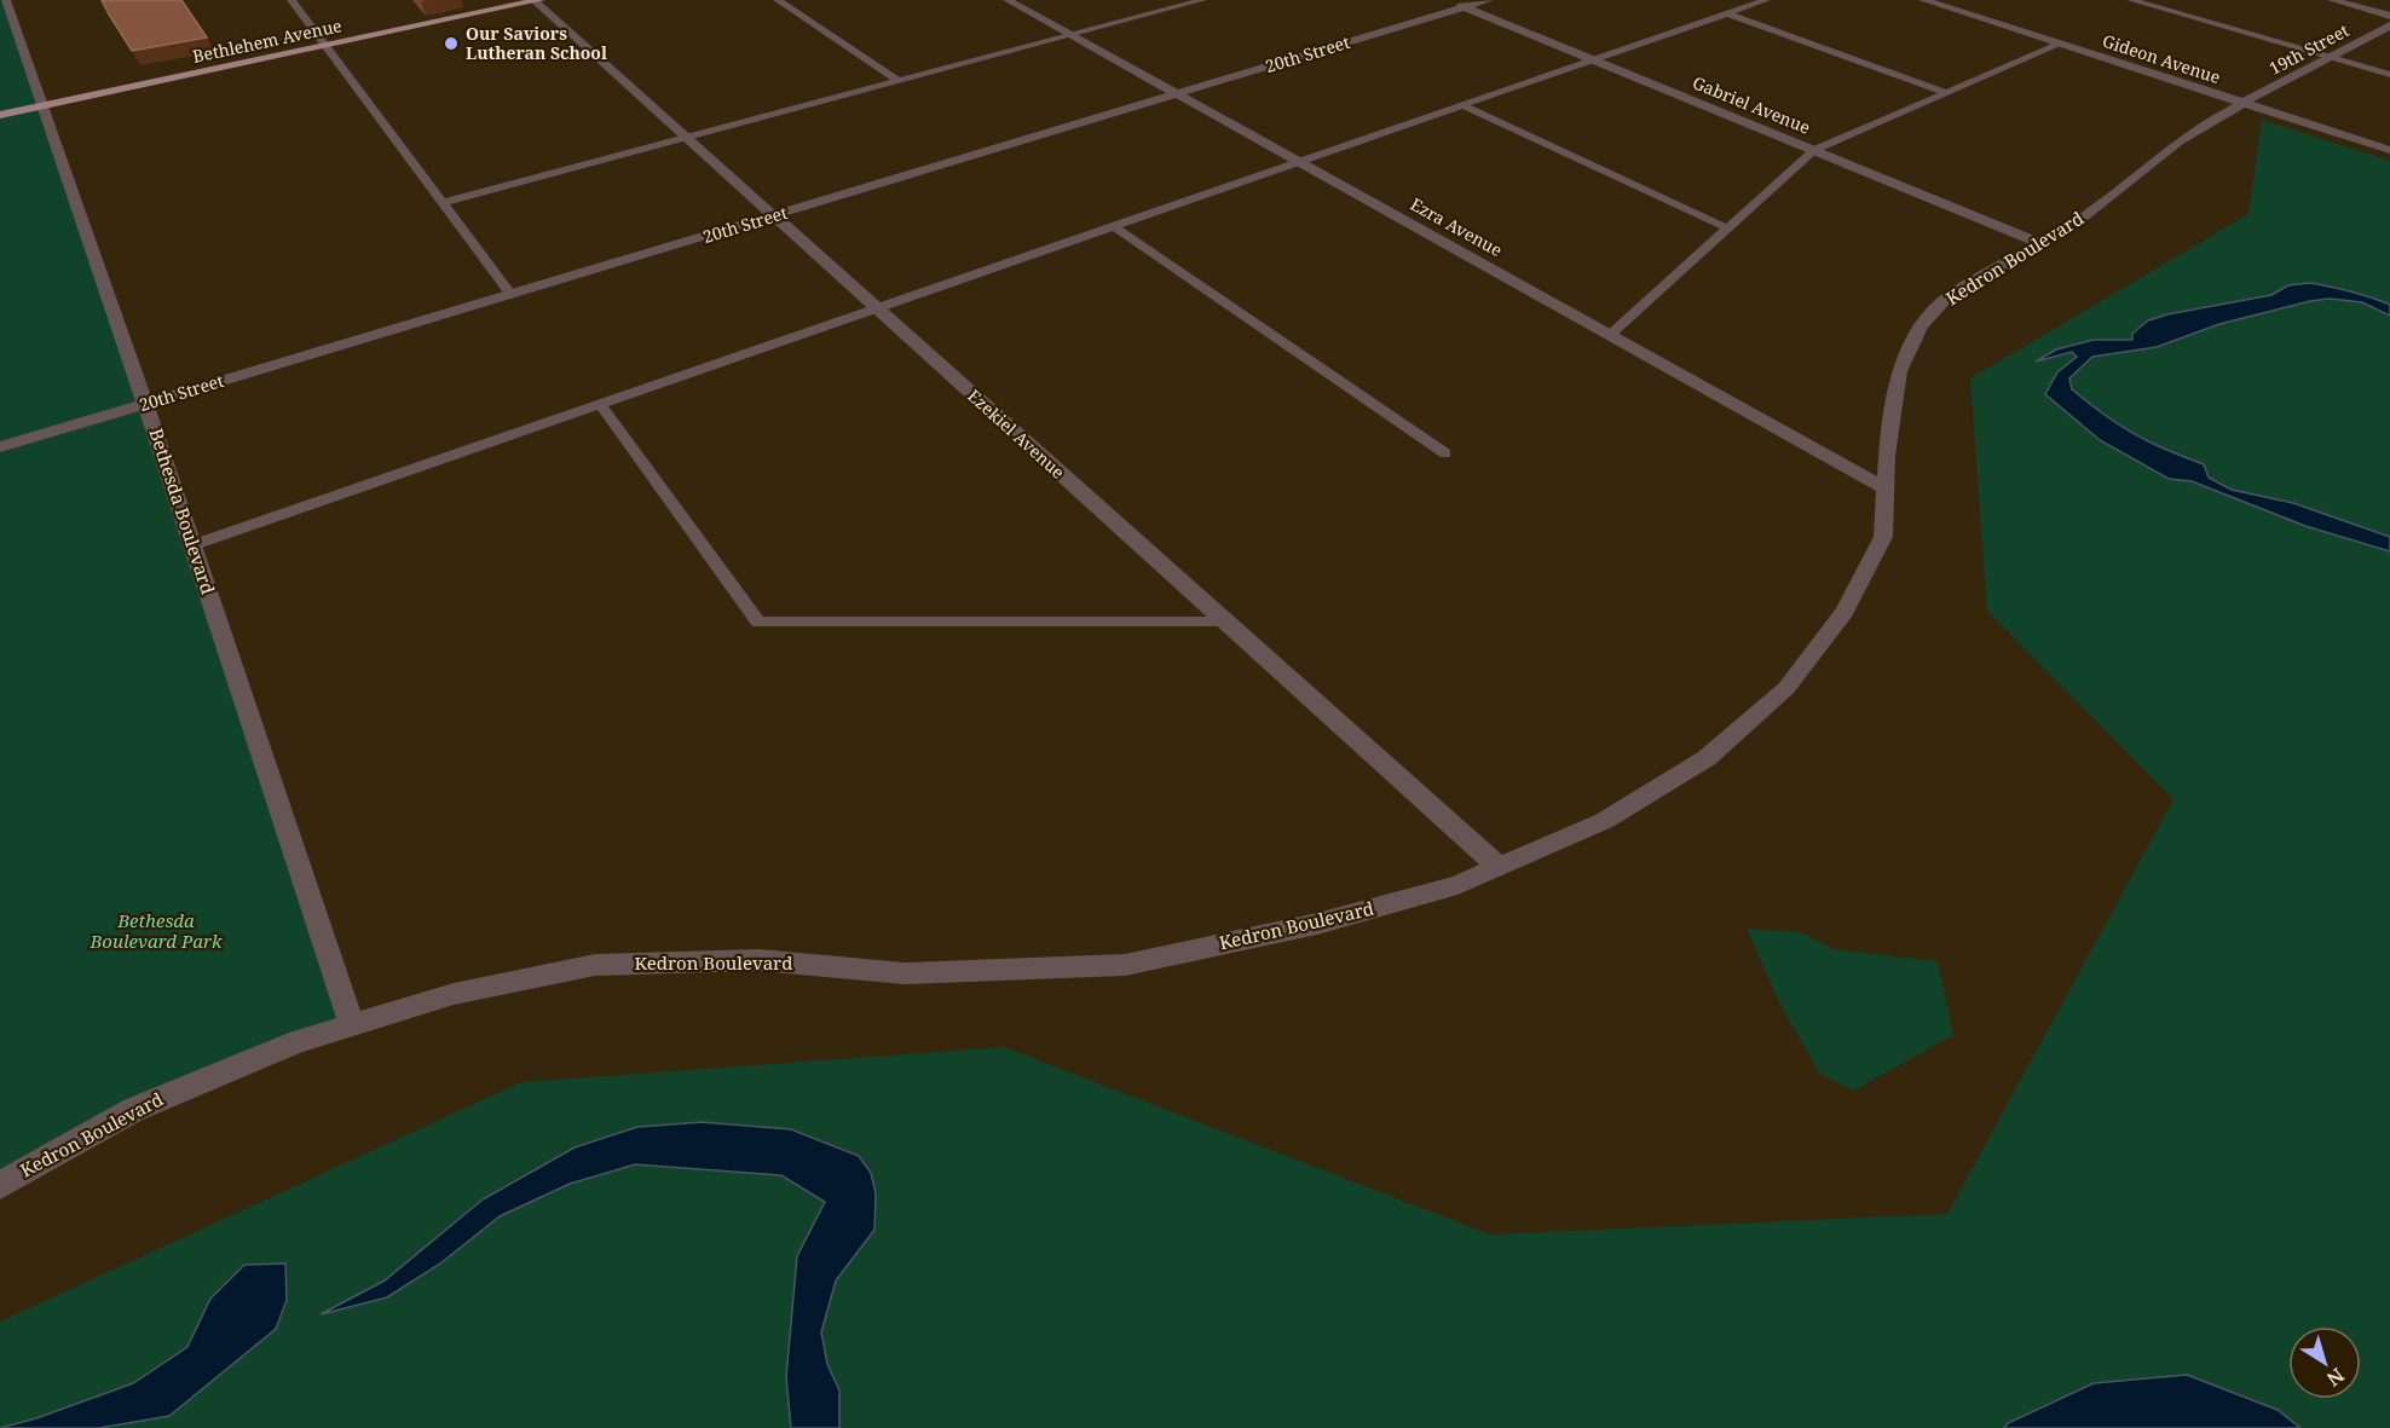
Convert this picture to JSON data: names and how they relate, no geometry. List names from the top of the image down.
{
  "streets": {
    "main road": ["Bethlehem Avenue"],
    "street": [
      "19th Street",
      "20th Street",
      "Gideon Avenue",
      "Gabriel Avenue",
      "Ezra Avenue",
      "Kedron Boulevard",
      "Ezekiel Avenue",
      "Bethesda Boulevard"
    ]
  },
  "crossings": [
    ["Bethlehem Avenue", "Ezekiel Avenue"],
    ["Bethlehem Avenue", "Bethesda Boulevard"],
    ["19th Street", "Gideon Avenue"],
    ["19th Street", "Kedron Boulevard"],
    ["20th Street", "Gabriel Avenue"],
    ["20th Street", "Ezra Avenue"],
    ["20th Street", "Ezekiel Avenue"],
    ["20th Street", "Bethesda Boulevard"],
    ["Gideon Avenue", "Kedron Boulevard"],
    ["Gabriel Avenue", "Kedron Boulevard"],
    ["Ezra Avenue", "Kedron Boulevard"],
    ["Kedron Boulevard", "Ezekiel Avenue"],
    ["Kedron Boulevard", "Bethesda Boulevard"]
  ],
  "parks": ["Bethesda Boulevard Park"],
  "places": ["Our Saviors Lutheran School"],
  "north": "bottom right"
}
